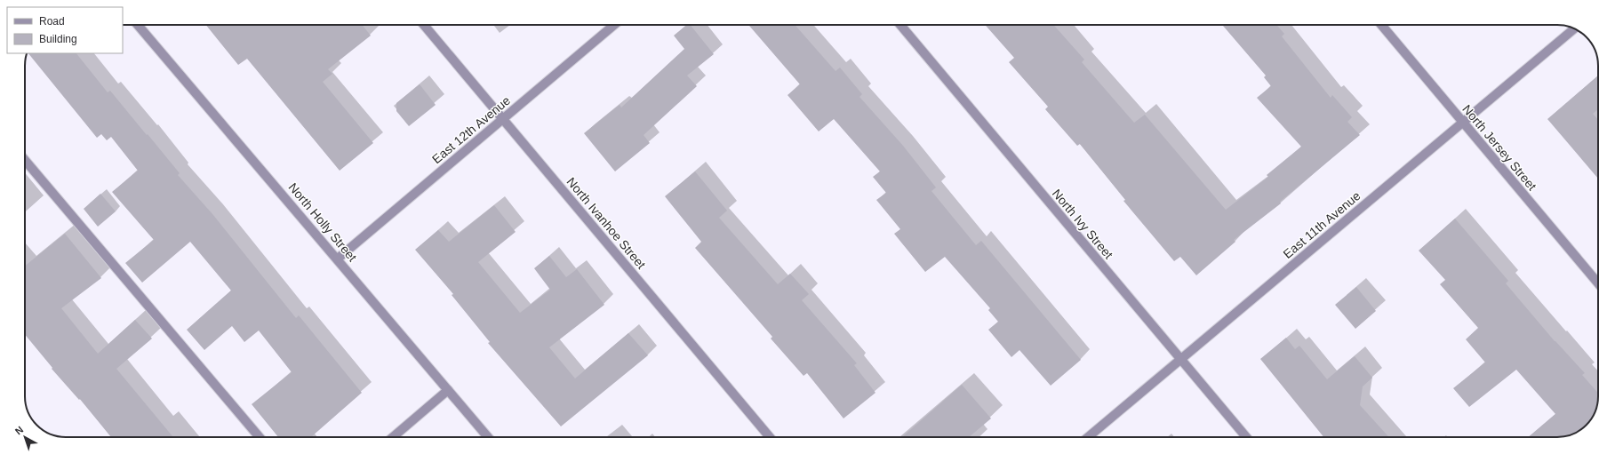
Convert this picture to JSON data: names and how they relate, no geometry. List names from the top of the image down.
{
  "streets": {
    "street": [
      "East 12th Avenue",
      "North Jersey Street",
      "North Holly Street",
      "North Ivanhoe Street",
      "North Ivy Street",
      "East 11th Avenue"
    ]
  },
  "crossings": [
    ["East 12th Avenue", "North Holly Street"],
    ["East 12th Avenue", "North Ivanhoe Street"],
    ["North Jersey Street", "East 11th Avenue"],
    ["North Ivy Street", "East 11th Avenue"]
  ],
  "legend": ["Road", "Building"],
  "north": "top left"
}
